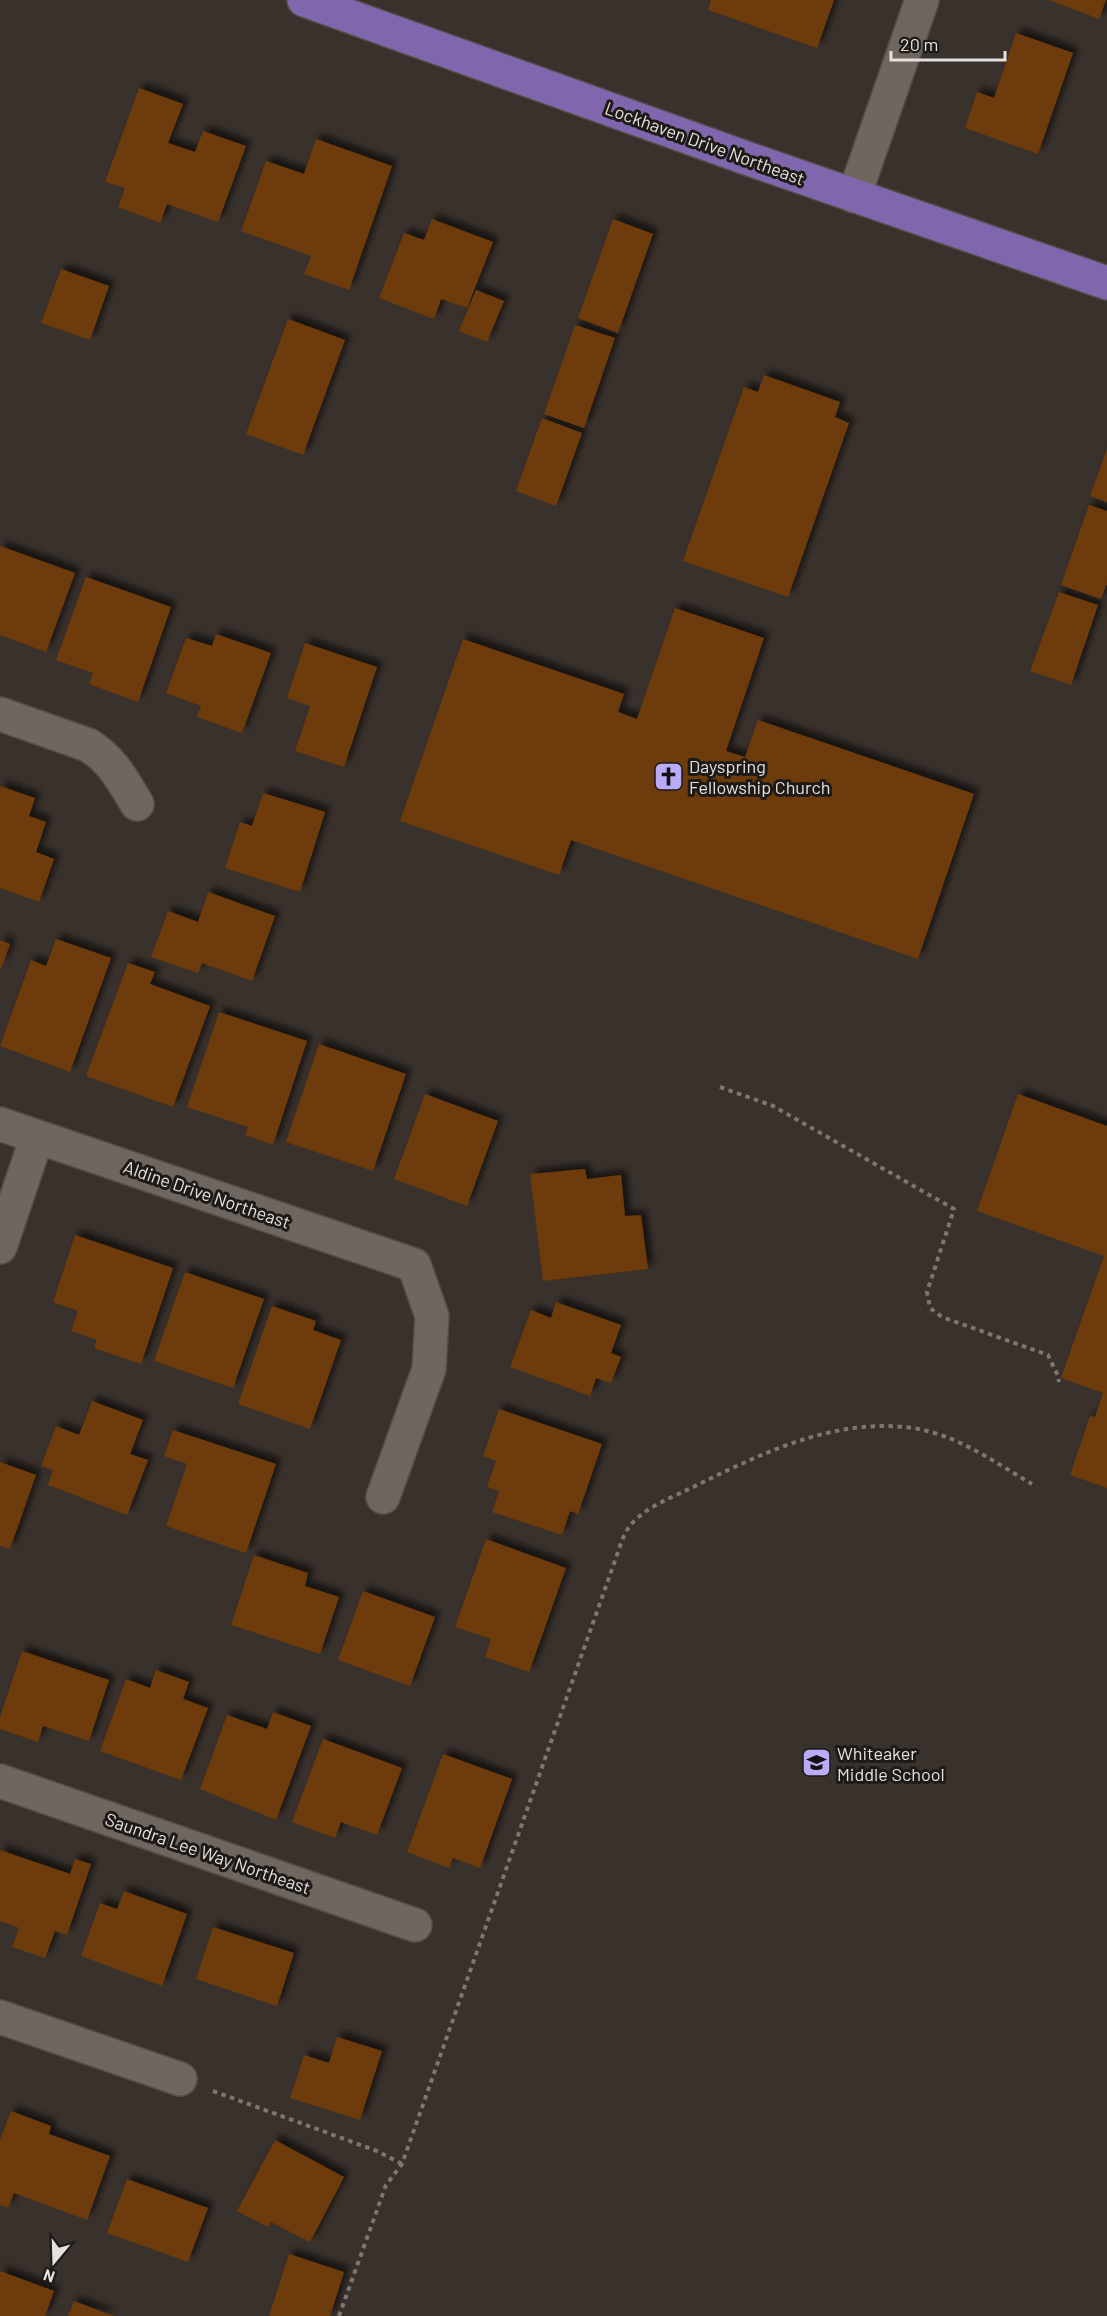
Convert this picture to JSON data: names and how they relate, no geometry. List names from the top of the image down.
{
  "streets": {
    "main road": ["Lockhaven Drive Northeast"],
    "street": ["Aldine Drive Northeast", "Saundra Lee Way Northeast"]
  },
  "places": {
    "church": ["Dayspring Fellowship Church"],
    "school or university": ["Whiteaker Middle School"]
  },
  "scale_bar": "20 m",
  "north": "bottom"
}
